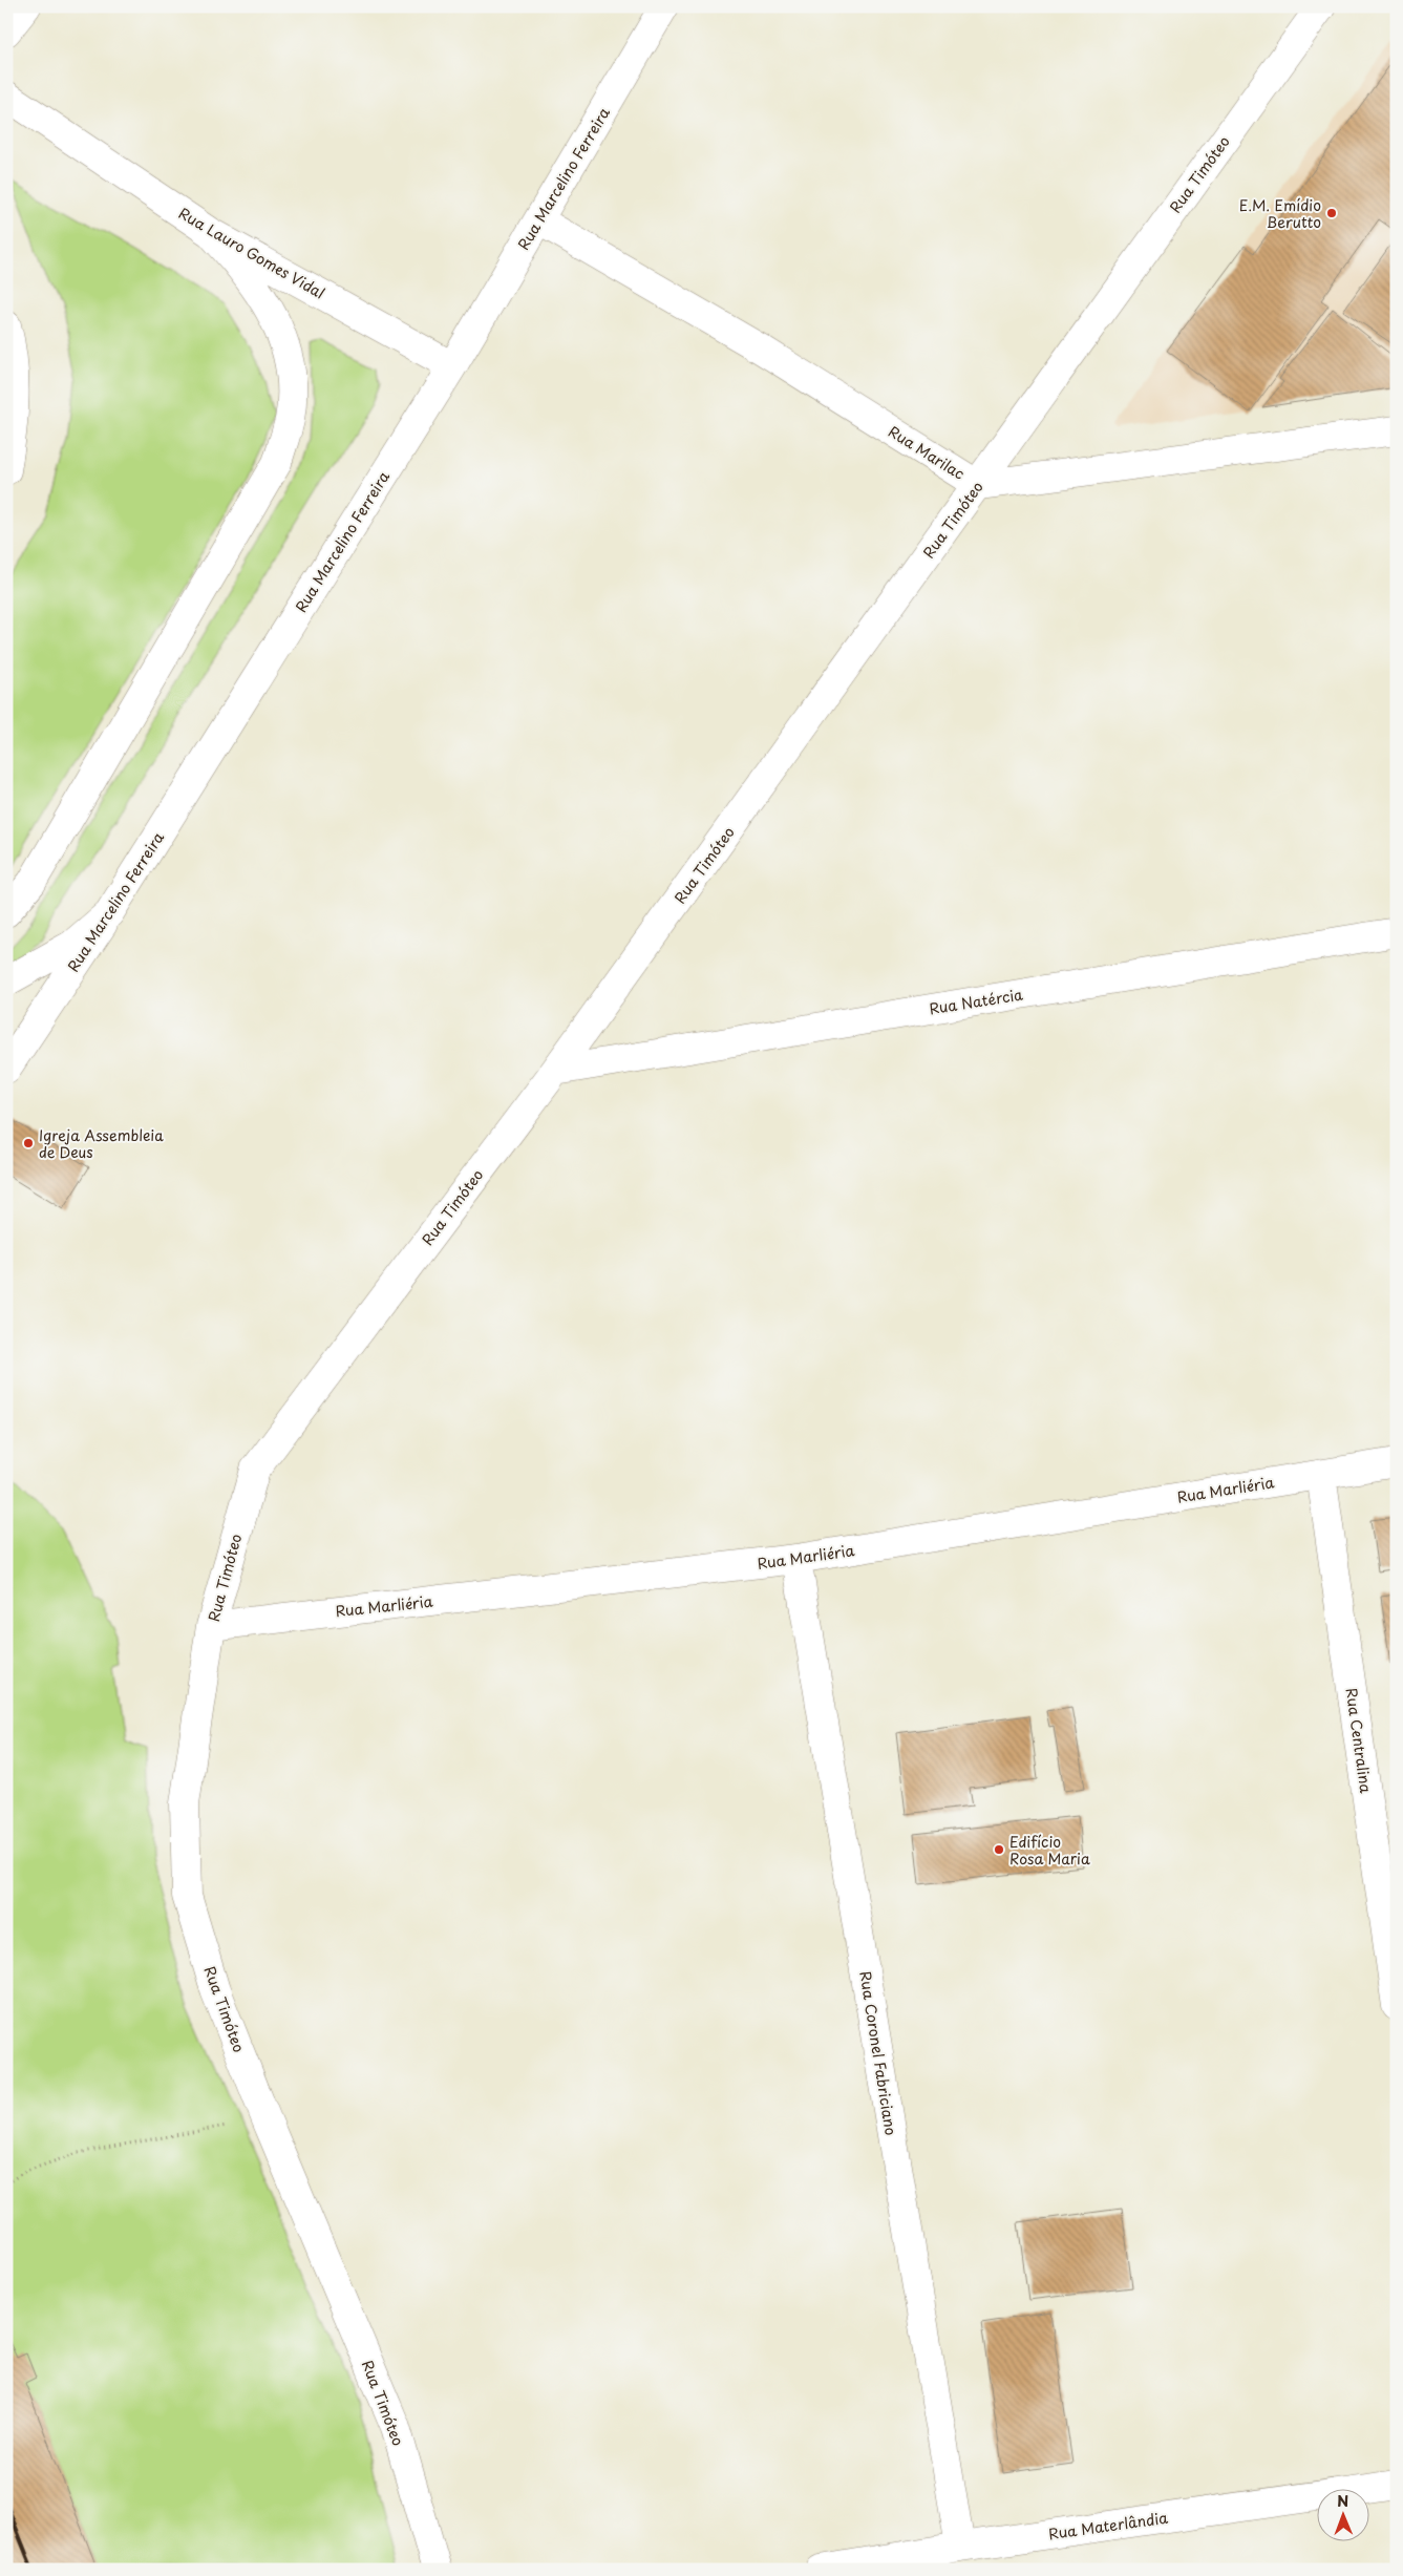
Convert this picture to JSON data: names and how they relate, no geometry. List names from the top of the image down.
{
  "streets": {
    "street": [
      "Rua Timóteo",
      "Rua Marcelino Ferreira",
      "Rua Lauro Gomes Vidal",
      "Rua Marilac",
      "Rua Natércia",
      "Rua Marliéria",
      "Rua Centralina",
      "Rua Coronel Fabriciano",
      "Rua Materlândia"
    ]
  },
  "crossings": [
    ["Rua Timóteo", "Rua Marilac"],
    ["Rua Timóteo", "Rua Natércia"],
    ["Rua Timóteo", "Rua Marliéria"],
    ["Rua Marcelino Ferreira", "Rua Lauro Gomes Vidal"],
    ["Rua Marcelino Ferreira", "Rua Marilac"],
    ["Rua Marliéria", "Rua Centralina"],
    ["Rua Marliéria", "Rua Coronel Fabriciano"],
    ["Rua Coronel Fabriciano", "Rua Materlândia"]
  ],
  "places": ["E.M. Emídio Berutto", "Igreja Assembleia de Deus", "Edifício Rosa Maria"],
  "north": "top"
}
